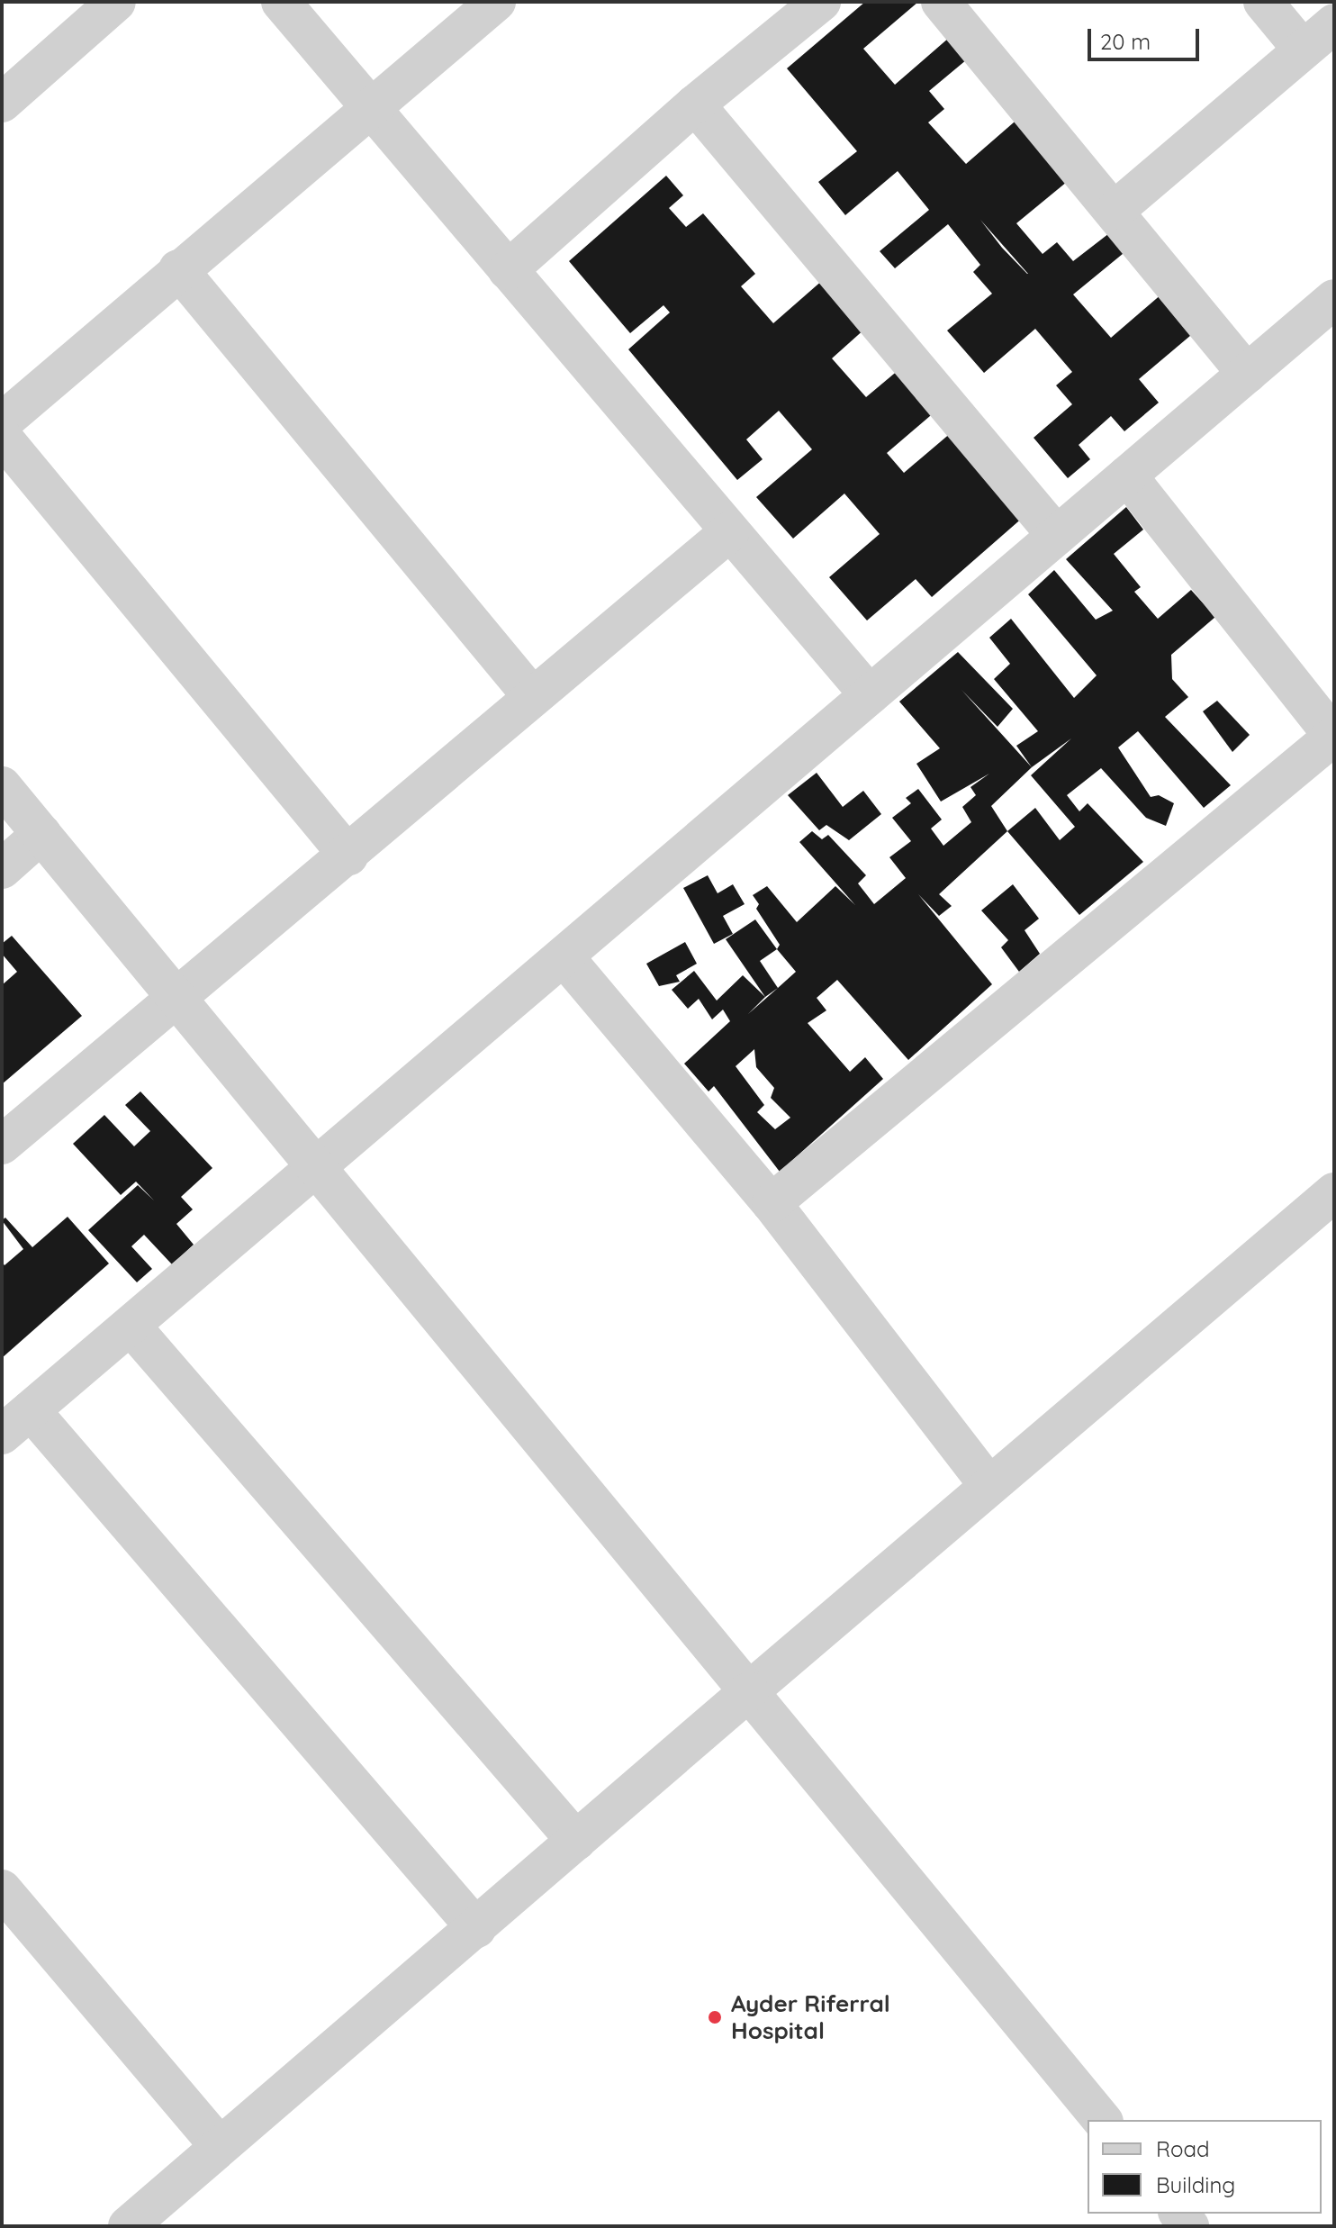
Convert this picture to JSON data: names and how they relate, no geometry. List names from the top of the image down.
{
  "places": ["Ayder Riferral Hospital"],
  "legend": ["Road", "Building"],
  "scale_bar": "20 m"
}
